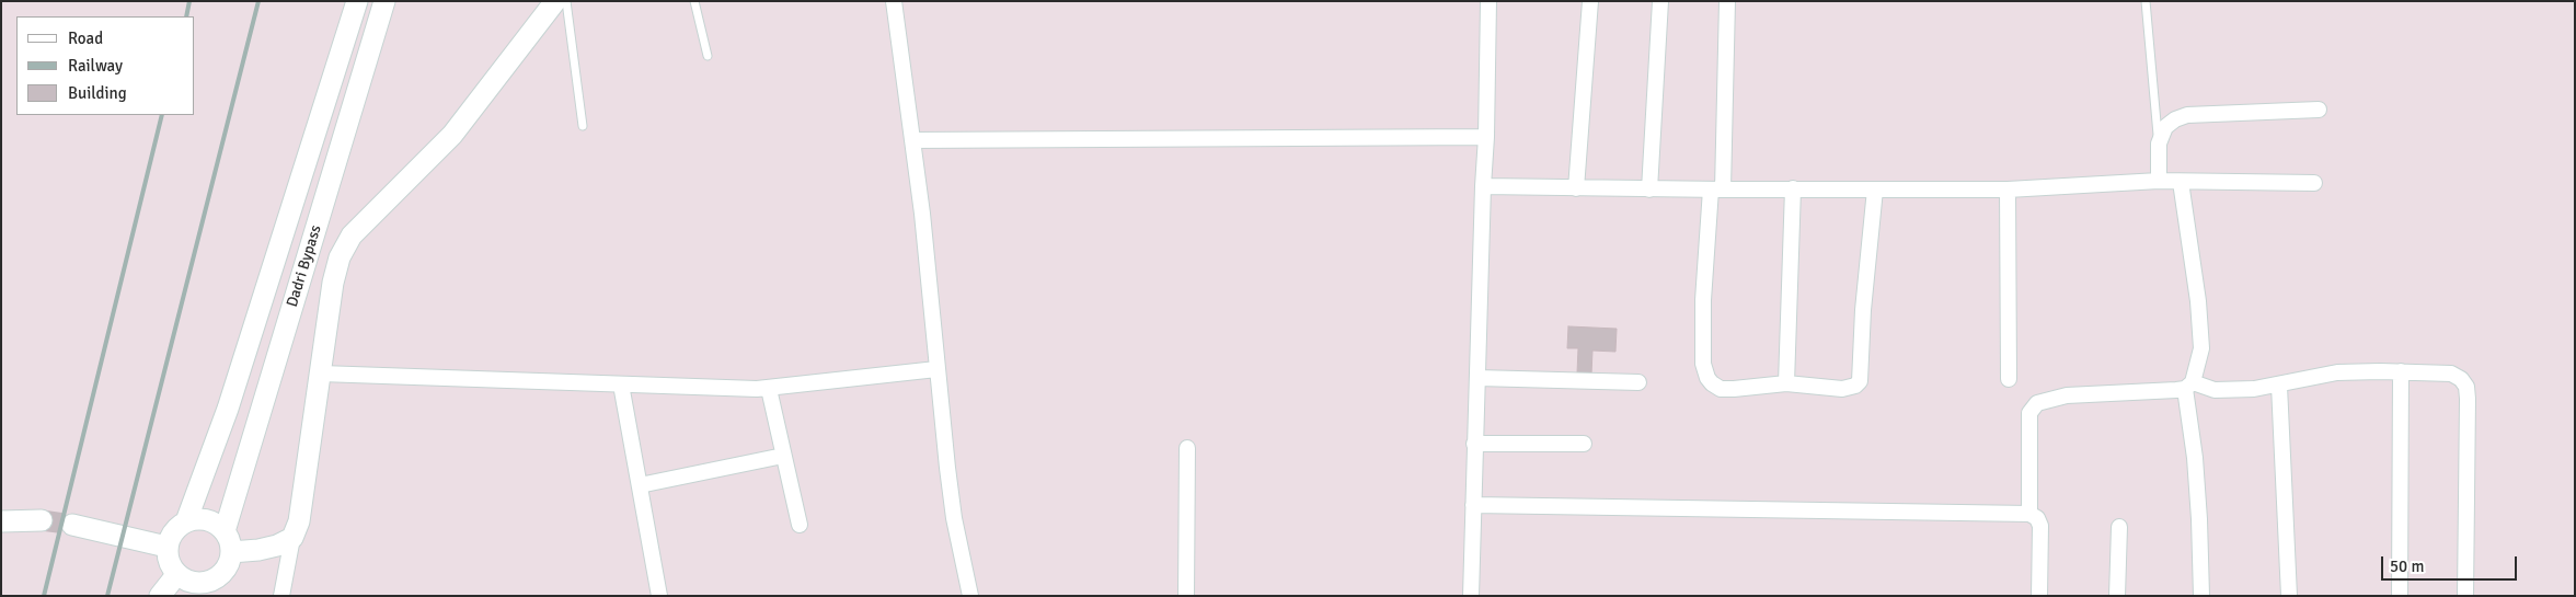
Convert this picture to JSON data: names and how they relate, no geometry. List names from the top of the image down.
{
  "streets": {
    "main road": ["Dadri Bypass"]
  },
  "legend": ["Road", "Railway", "Building"],
  "scale_bar": "50 m"
}
